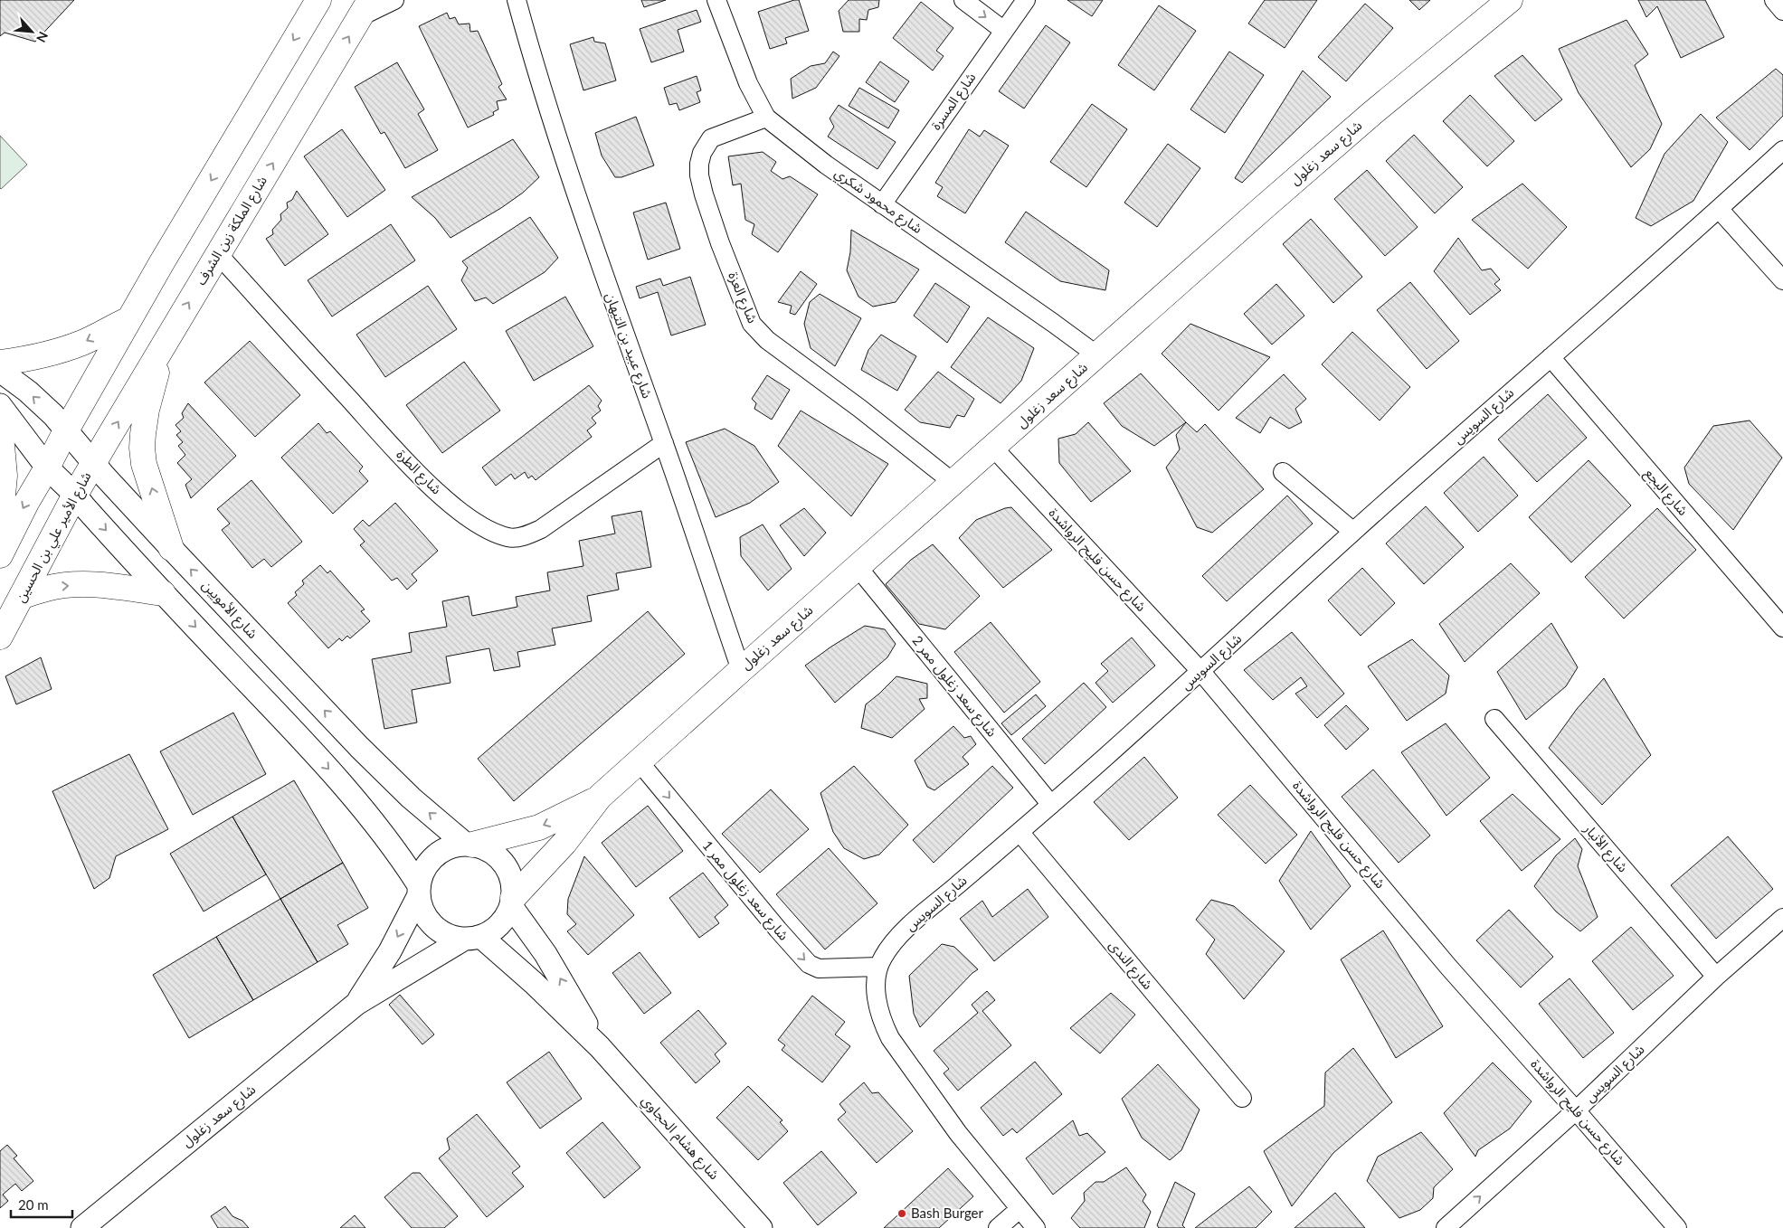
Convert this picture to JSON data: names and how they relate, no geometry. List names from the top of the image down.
{
  "streets": {
    "main road": ["شارع سعد زغلول", "شارع الملكة زين الشرف", "شارع الأمير علي بن الحسين"],
    "street": [
      "شارع المسرة",
      "شارع محمود شكري",
      "شارع العزة",
      "شارع عبيد بن التيهان",
      "شارع السويس",
      "شارع الطرة",
      "شارع البجع",
      "شارع حسن فليح الرواشدة",
      "شارع الأمويين",
      "شارع سعد زغلول ممر 2",
      "شارع الأنبار",
      "شارع سعد زغلول ممر 1",
      "شارع الندى",
      "شارع هشام الحجاوي"
    ]
  },
  "crossings": [
    ["شارع المسرة", "شارع محمود شكري"],
    ["شارع سعد زغلول", "شارع محمود شكري"],
    ["شارع سعد زغلول", "شارع العزة"],
    ["شارع سعد زغلول", "شارع عبيد بن التيهان"],
    ["شارع سعد زغلول", "شارع حسن فليح الرواشدة"],
    ["شارع سعد زغلول", "شارع الأمويين"],
    ["شارع سعد زغلول", "شارع سعد زغلول ممر 2"],
    ["شارع سعد زغلول", "شارع سعد زغلول ممر 1"],
    ["شارع سعد زغلول", "شارع هشام الحجاوي"],
    ["شارع محمود شكري", "شارع العزة"],
    ["شارع الملكة زين الشرف", "شارع الطرة"],
    ["شارع الملكة زين الشرف", "شارع الأمير علي بن الحسين"],
    ["شارع الملكة زين الشرف", "شارع الأمويين"],
    ["شارع عبيد بن التيهان", "شارع الطرة"],
    ["شارع السويس", "شارع البجع"],
    ["شارع السويس", "شارع حسن فليح الرواشدة"],
    ["شارع السويس", "شارع سعد زغلول ممر 2"],
    ["شارع السويس", "شارع الأنبار"],
    ["شارع السويس", "شارع سعد زغلول ممر 1"],
    ["شارع السويس", "شارع الندى"],
    ["شارع الأمير علي بن الحسين", "شارع الأمويين"],
    ["شارع الأمويين", "شارع هشام الحجاوي"]
  ],
  "one_way": ["شارع سعد زغلول ممر 1"],
  "places": ["Bash Burger"],
  "scale_bar": "20 m",
  "north": "bottom right"
}
